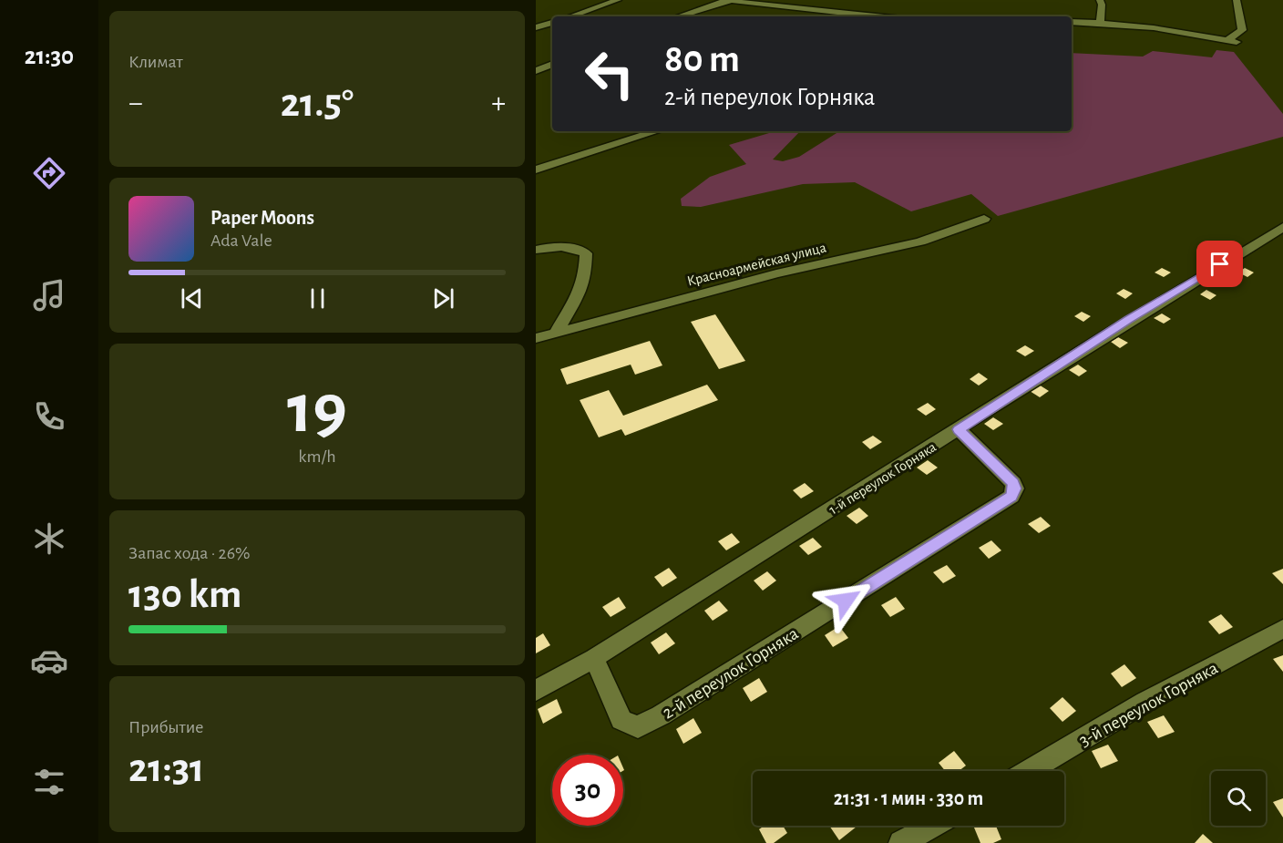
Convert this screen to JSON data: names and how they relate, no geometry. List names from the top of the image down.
{
  "streets": {
    "street": [
      "Красноармейская улица",
      "1-й переулок Горняка",
      "2-й переулок Горняка",
      "3-й переулок Горняка"
    ]
  },
  "crossings": [
    ["1-й переулок Горняка", "2-й переулок Горняка"]
  ],
  "page": {
    "tabs": "21:30",
    "tile": [
      "Климат",
      ["19", "km/h"],
      ["Запас хода · 26%", "130 km"],
      ["Прибытие", "21:31"]
    ],
    "turn": ["80 m", "2-й переулок Горняка"],
    "heat": ["−", "21.5°", "+"],
    "song": ["Paper Moons", "Ada Vale"],
    "limit": "30",
    "trip": "21:31 · 1 мин · 330 m"
  }
}
